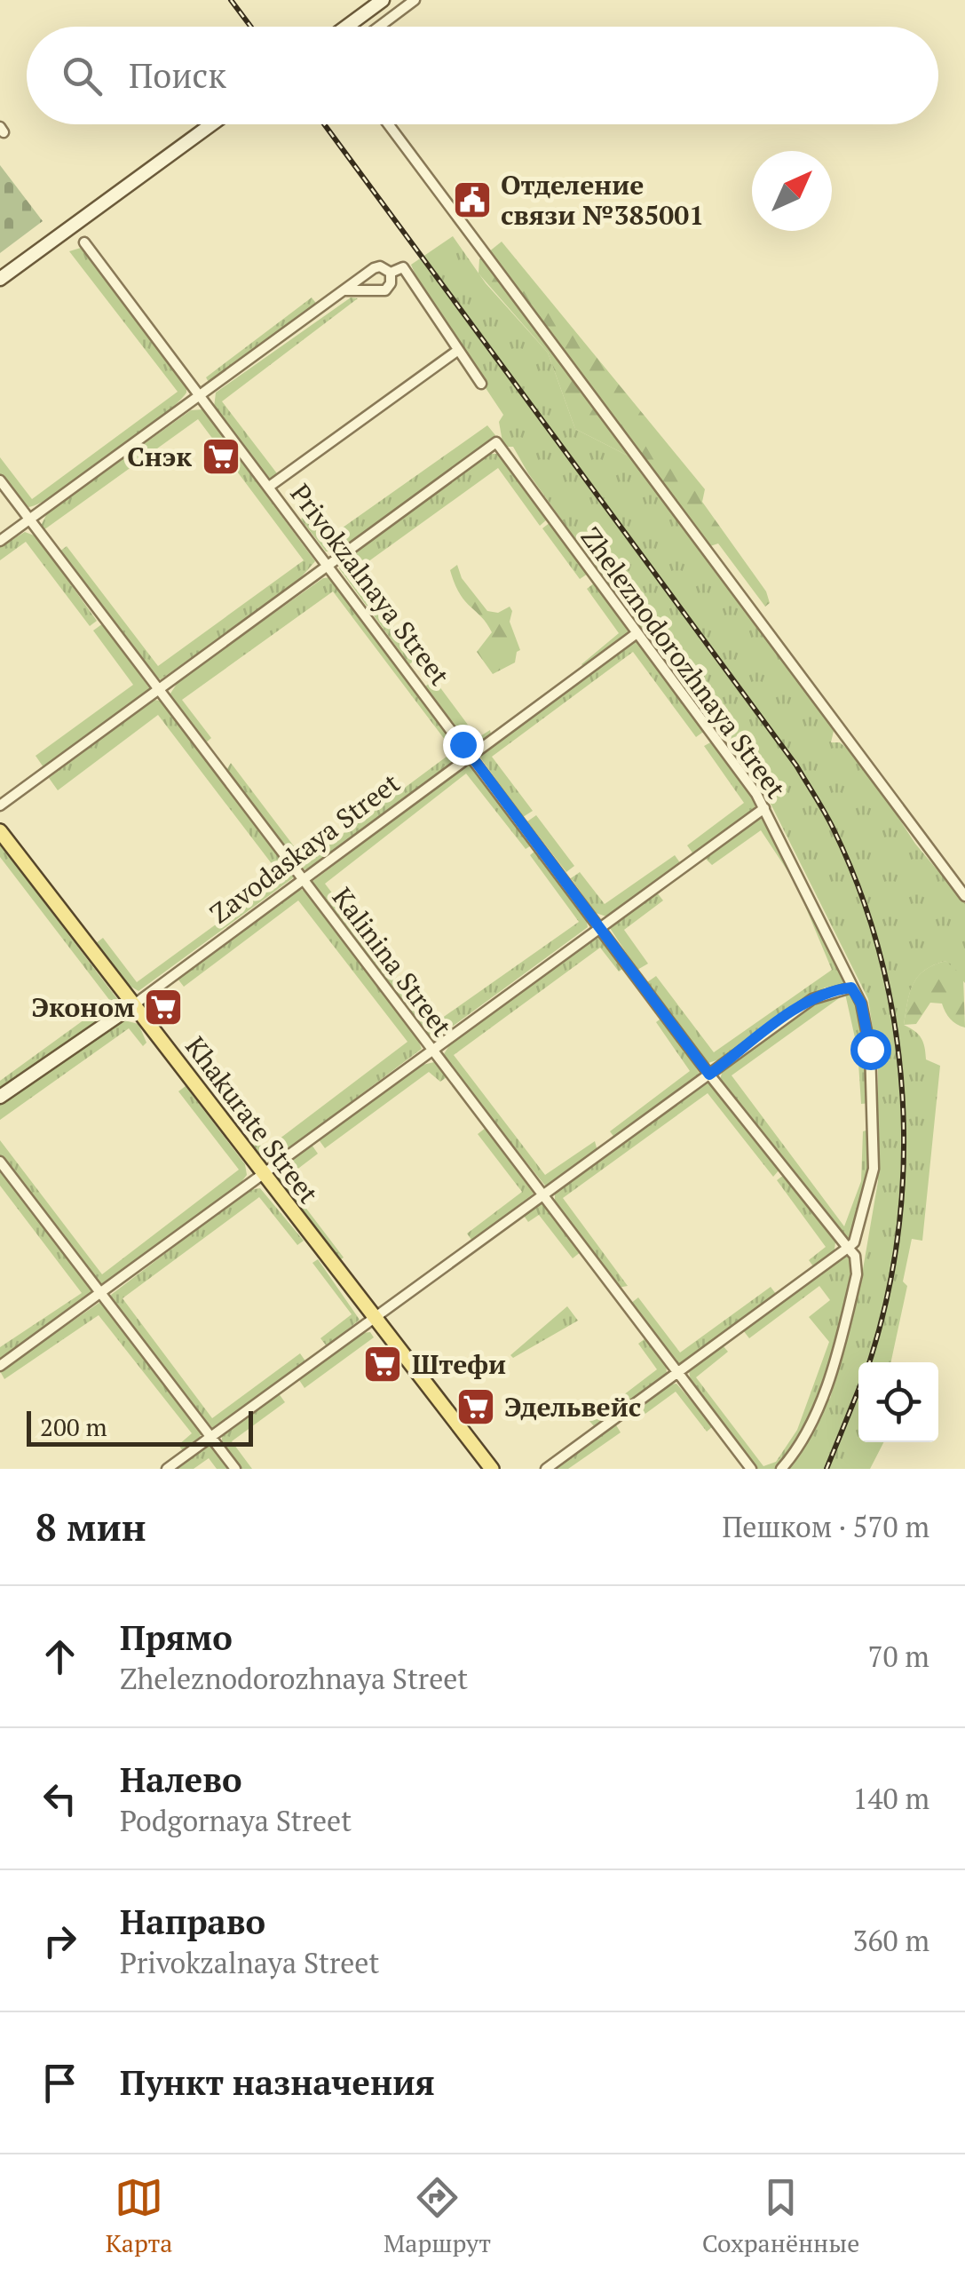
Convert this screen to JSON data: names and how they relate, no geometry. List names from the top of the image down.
{
  "streets": {
    "main road": ["Khakurate Street"],
    "street": [
      "Privokzalnaya Street",
      "Zheleznodorozhnaya Street",
      "Zavodaskaya Street",
      "Kalinina Street"
    ]
  },
  "crossings": [
    ["Privokzalnaya Street", "Zheleznodorozhnaya Street"],
    ["Privokzalnaya Street", "Zavodaskaya Street"],
    ["Zheleznodorozhnaya Street", "Zavodaskaya Street"],
    ["Zavodaskaya Street", "Kalinina Street"],
    ["Zavodaskaya Street", "Khakurate Street"]
  ],
  "places": {
    "public building": ["Отделение связи №385001"],
    "supermarket": [
      "Снэк",
      "Эконом",
      "Штефи",
      "Эдельвейс"
    ]
  },
  "scale_bar": "200 m",
  "north": "top right",
  "page": {
    "search": "Поиск",
    "scale": "200 m",
    "heading": ["8 мин", "Пешком · 570 m"],
    "list": [
      ["Прямо", "Zheleznodorozhnaya Street", "70 m"],
      ["Налево", "Podgornaya Street", "140 m"],
      ["Направо", "Privokzalnaya Street", "360 m"],
      "Пункт назначения"
    ],
    "nav": ["Карта", "Маршрут", "Сохранённые"]
  }
}
